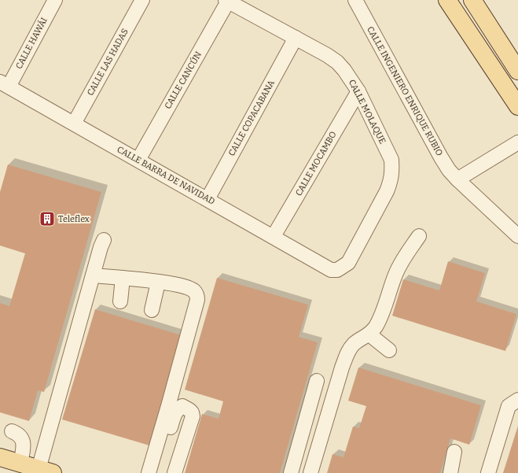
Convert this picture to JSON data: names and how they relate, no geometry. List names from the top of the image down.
{
  "streets": {
    "street": [
      "CALLE HAWÁI",
      "CALLE LAS HADAS",
      "CALLE CANCÚN",
      "CALLE INGENIERO ENRIQUE RUBIO",
      "CALLE MOLAQUE",
      "CALLE COPACABANA",
      "CALLE MOCAMBO",
      "CALLE BARRA DE NAVIDAD"
    ]
  },
  "crossings": [
    ["CALLE HAWÁI", "CALLE BARRA DE NAVIDAD"],
    ["CALLE LAS HADAS", "CALLE BARRA DE NAVIDAD"],
    ["CALLE CANCÚN", "CALLE MOLAQUE"],
    ["CALLE CANCÚN", "CALLE BARRA DE NAVIDAD"],
    ["CALLE MOLAQUE", "CALLE COPACABANA"],
    ["CALLE MOLAQUE", "CALLE MOCAMBO"],
    ["CALLE MOLAQUE", "CALLE BARRA DE NAVIDAD"],
    ["CALLE COPACABANA", "CALLE BARRA DE NAVIDAD"],
    ["CALLE MOCAMBO", "CALLE BARRA DE NAVIDAD"]
  ],
  "places": {
    "building": ["Teleflex"]
  }
}
